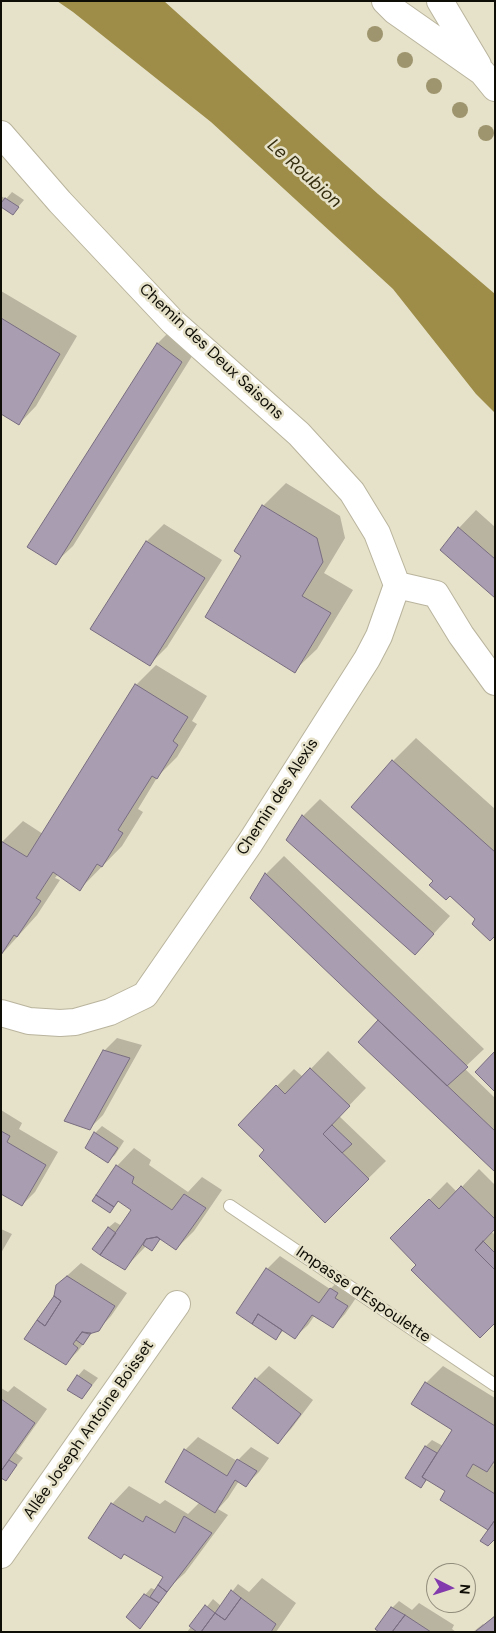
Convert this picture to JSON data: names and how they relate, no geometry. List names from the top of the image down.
{
  "streets": {
    "street": ["Chemin des Deux Saisons", "Chemin des Alexis", "Allée Joseph Antoine Boisset"],
    "lane": ["Impasse d'Espoulette"]
  },
  "crossings": [
    ["Chemin des Deux Saisons", "Chemin des Alexis"]
  ],
  "water": ["Le Roubion"],
  "north": "right"
}
